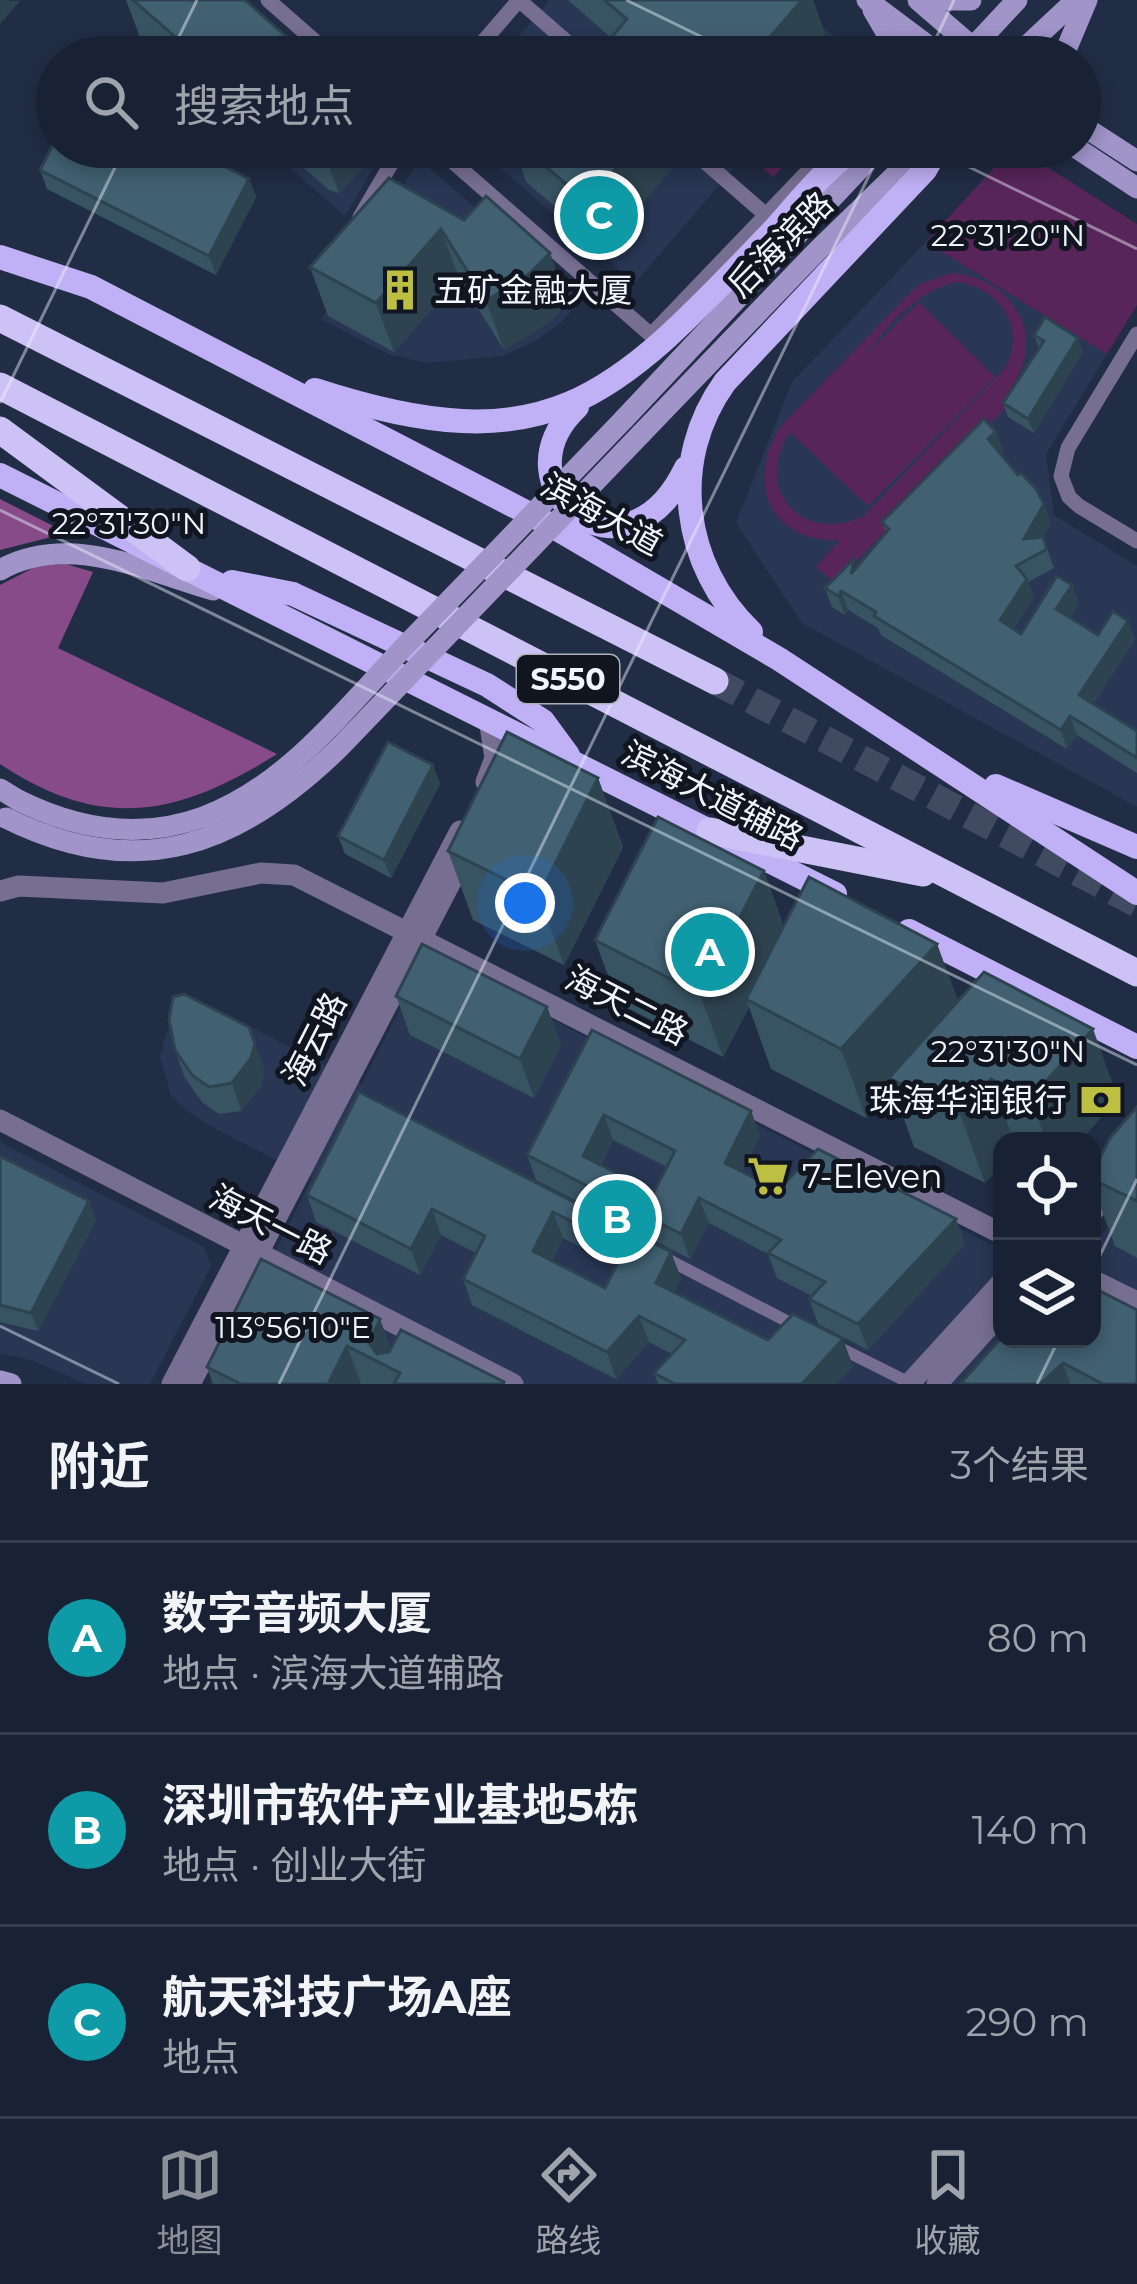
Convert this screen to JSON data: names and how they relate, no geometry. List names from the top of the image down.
{
  "streets": {
    "highway": ["S550"],
    "main road": ["后海滨路", "滨海大道", "滨海大道辅路"],
    "street": ["海天二路", "海云路", "海天一路"]
  },
  "crossings": [
    ["滨海大道辅路", "海云路"],
    ["海天二路", "海云路"],
    ["海云路", "海天一路"]
  ],
  "places": {
    "building": ["五矿金融大厦"],
    "bank": ["珠海华润银行"],
    "supermarket": ["7-Eleven"]
  },
  "page": {
    "search": "搜索地点",
    "pins": ["C", "A", "B"],
    "heading": ["附近", "3个结果"],
    "list": [
      {
        "mark": "A",
        "name": "数字音频大厦",
        "note": "地点 · 滨海大道辅路",
        "value": "80 m"
      },
      {
        "mark": "B",
        "name": "深圳市软件产业基地5栋",
        "note": "地点 · 创业大街",
        "value": "140 m"
      },
      {
        "mark": "C",
        "name": "航天科技广场A座",
        "note": "地点",
        "value": "290 m"
      }
    ],
    "nav": ["地图", "路线", "收藏"]
  },
  "coordinates": ["22°31'20\"N", "22°31'30\"N", "113°56'10\"E"]
}
